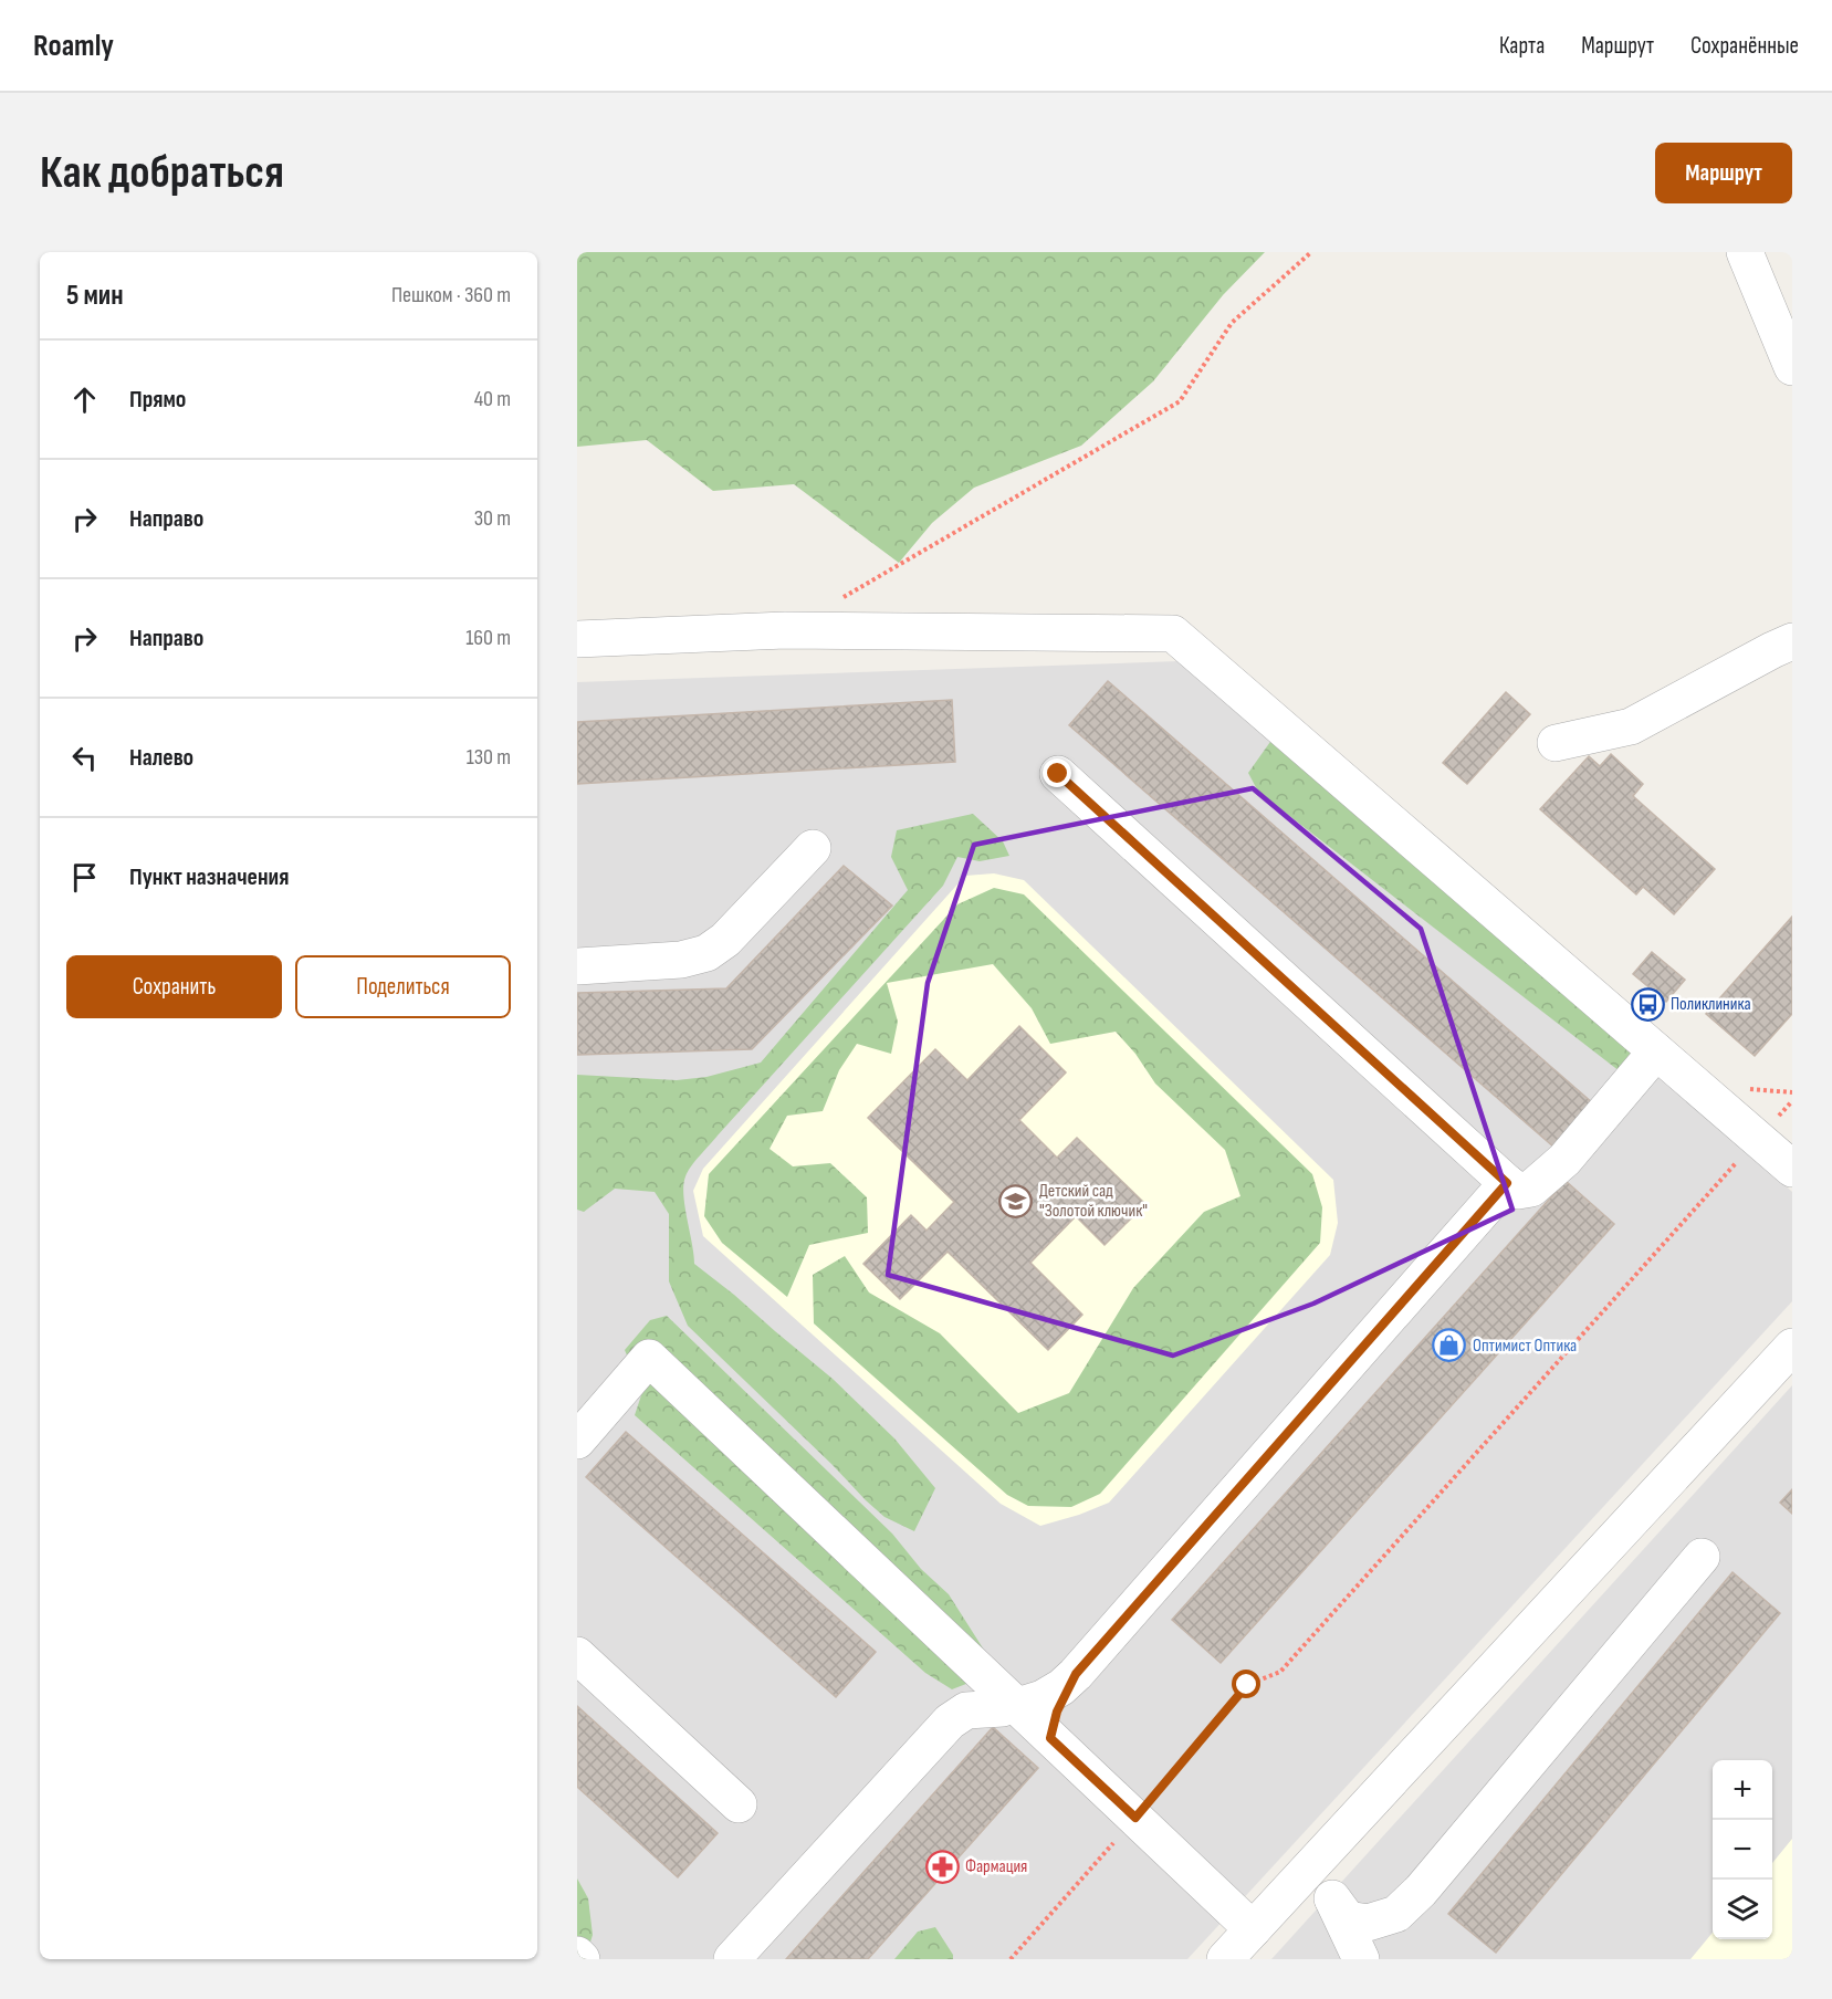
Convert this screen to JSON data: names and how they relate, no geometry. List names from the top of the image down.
{
  "places": {
    "bus stop": ["Поликлиника"],
    "school or university": ["Детский сад \"Золотой ключик\""],
    "shop": ["Оптимист Оптика"],
    "pharmacy": ["Фармация"]
  },
  "page": {
    "header": "Roamly",
    "nav": ["Карта", "Маршрут", "Сохранённые"],
    "buttons": [
      "Маршрут",
      ["Сохранить", "Поделиться"]
    ],
    "title": "Как добраться",
    "heading": ["5 мин", "Пешком · 360 m"],
    "list": [
      ["Прямо", "40 m"],
      ["Направо", "30 m"],
      ["Направо", "160 m"],
      ["Налево", "130 m"],
      "Пункт назначения"
    ],
    "map_buttons": ["+", "−"]
  }
}
